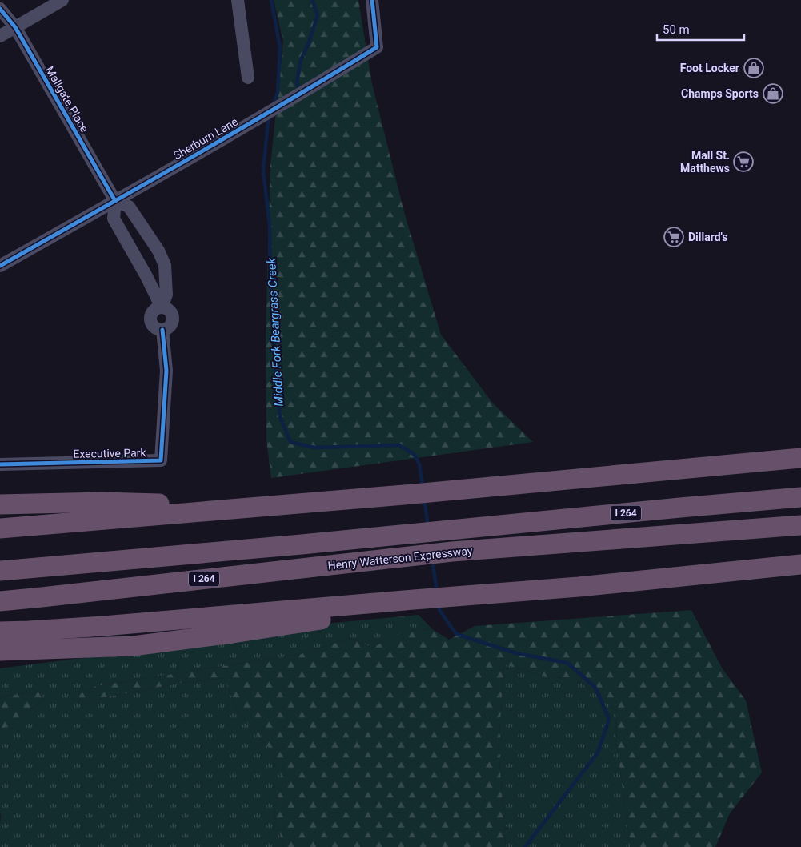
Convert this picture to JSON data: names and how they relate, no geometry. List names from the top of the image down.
{
  "streets": {
    "highway": ["I 264", "Henry Watterson Expressway"],
    "street": ["Mallgate Place", "Sherburn Lane", "Executive Park"]
  },
  "crossings": [
    ["Mallgate Place", "Sherburn Lane"],
    ["Mallgate Place", "Executive Park"],
    ["Sherburn Lane", "Executive Park"]
  ],
  "water": ["Middle Fork Beargrass Creek"],
  "places": {
    "shop": ["Foot Locker", "Champs Sports"],
    "supermarket": ["Mall St. Matthews", "Dillard's"]
  },
  "scale_bar": "50 m"
}
